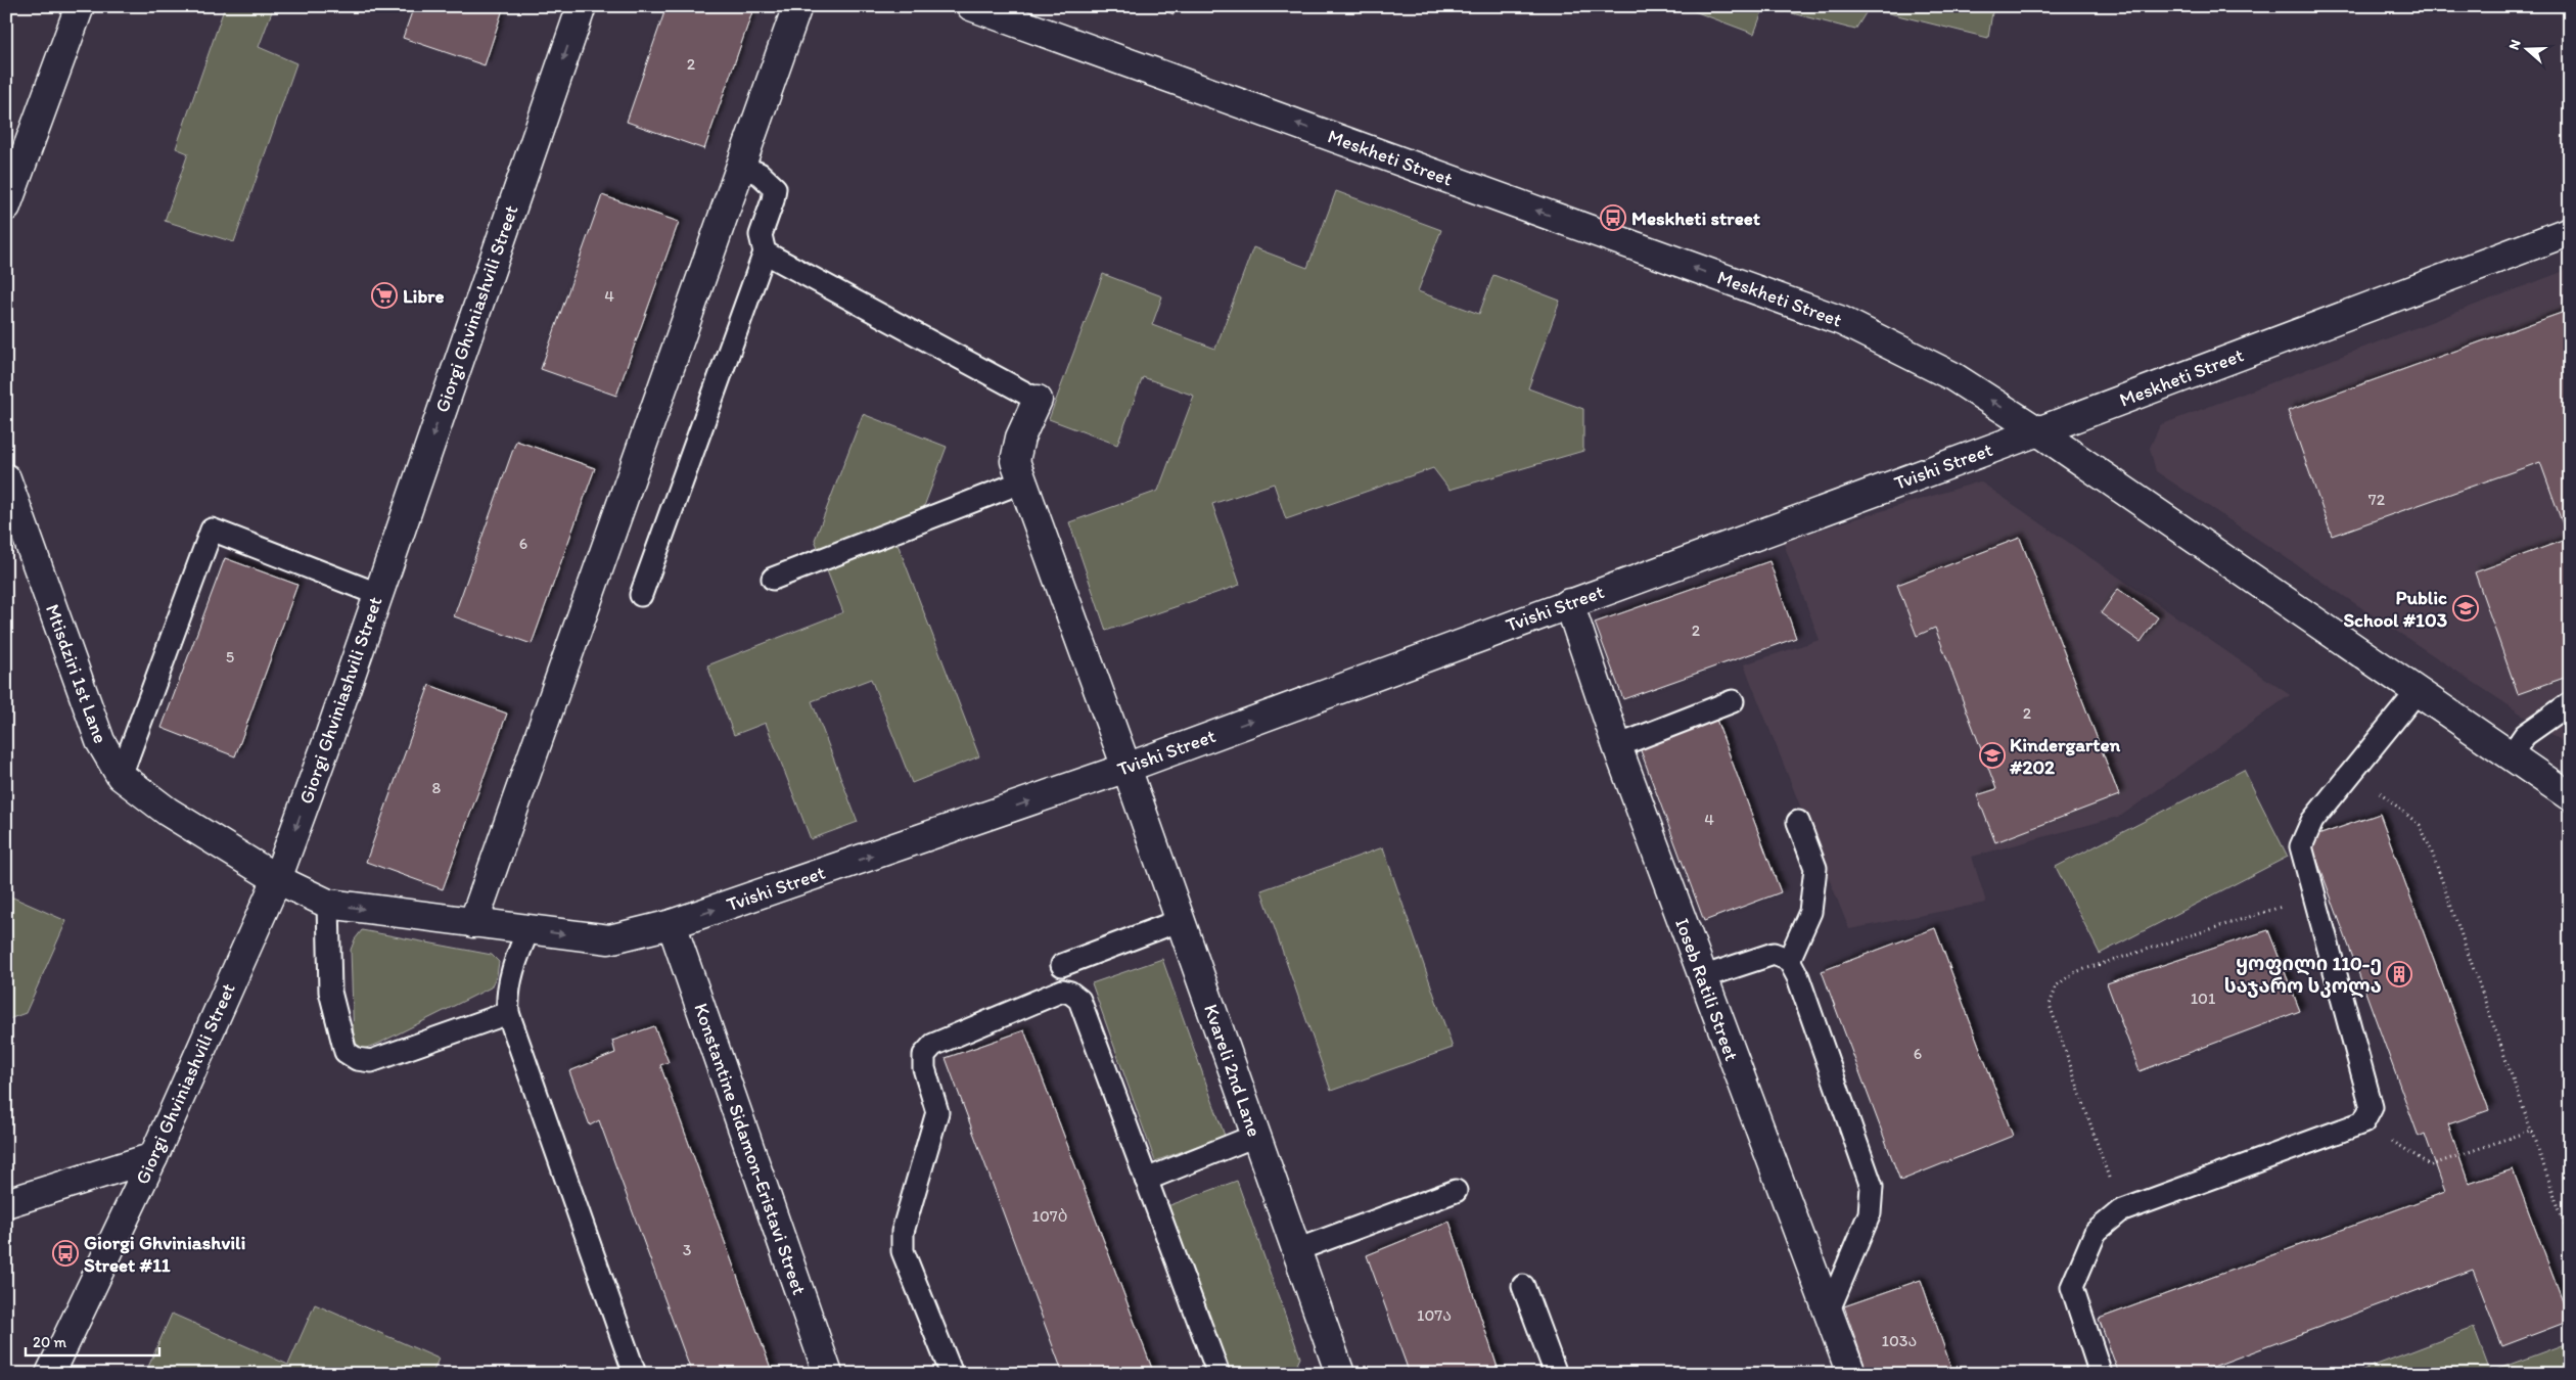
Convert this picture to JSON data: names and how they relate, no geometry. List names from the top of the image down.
{
  "streets": {
    "street": [
      "Meskheti Street",
      "Giorgi Ghviniashvili Street",
      "Tvishi Street",
      "Mtisdziri 1st Lane",
      "Ioseb Ratili Street",
      "Kvareli 2nd Lane",
      "Konstantine Sidamon-Eristavi Street"
    ]
  },
  "crossings": [
    ["Meskheti Street", "Tvishi Street"],
    ["Giorgi Ghviniashvili Street", "Tvishi Street"],
    ["Giorgi Ghviniashvili Street", "Mtisdziri 1st Lane"],
    ["Tvishi Street", "Mtisdziri 1st Lane"],
    ["Tvishi Street", "Ioseb Ratili Street"],
    ["Tvishi Street", "Kvareli 2nd Lane"],
    ["Tvishi Street", "Konstantine Sidamon-Eristavi Street"]
  ],
  "one_way": ["Meskheti Street", "Tvishi Street"],
  "places": {
    "bus stop": ["Meskheti street", "Giorgi Ghviniashvili Street #11"],
    "supermarket": ["Libre"],
    "school or university": ["Public School #103", "Kindergarten #202"],
    "building": ["ყოფილი 110-ე საჯარო სკოლა"]
  },
  "house_numbers": [
    "2",
    "4",
    "72",
    "6",
    "2",
    "5",
    "2",
    "8",
    "4",
    "101",
    "6",
    "107ბ",
    "3",
    "107ა",
    "103ა"
  ],
  "scale_bar": "20 m",
  "north": "left"
}
